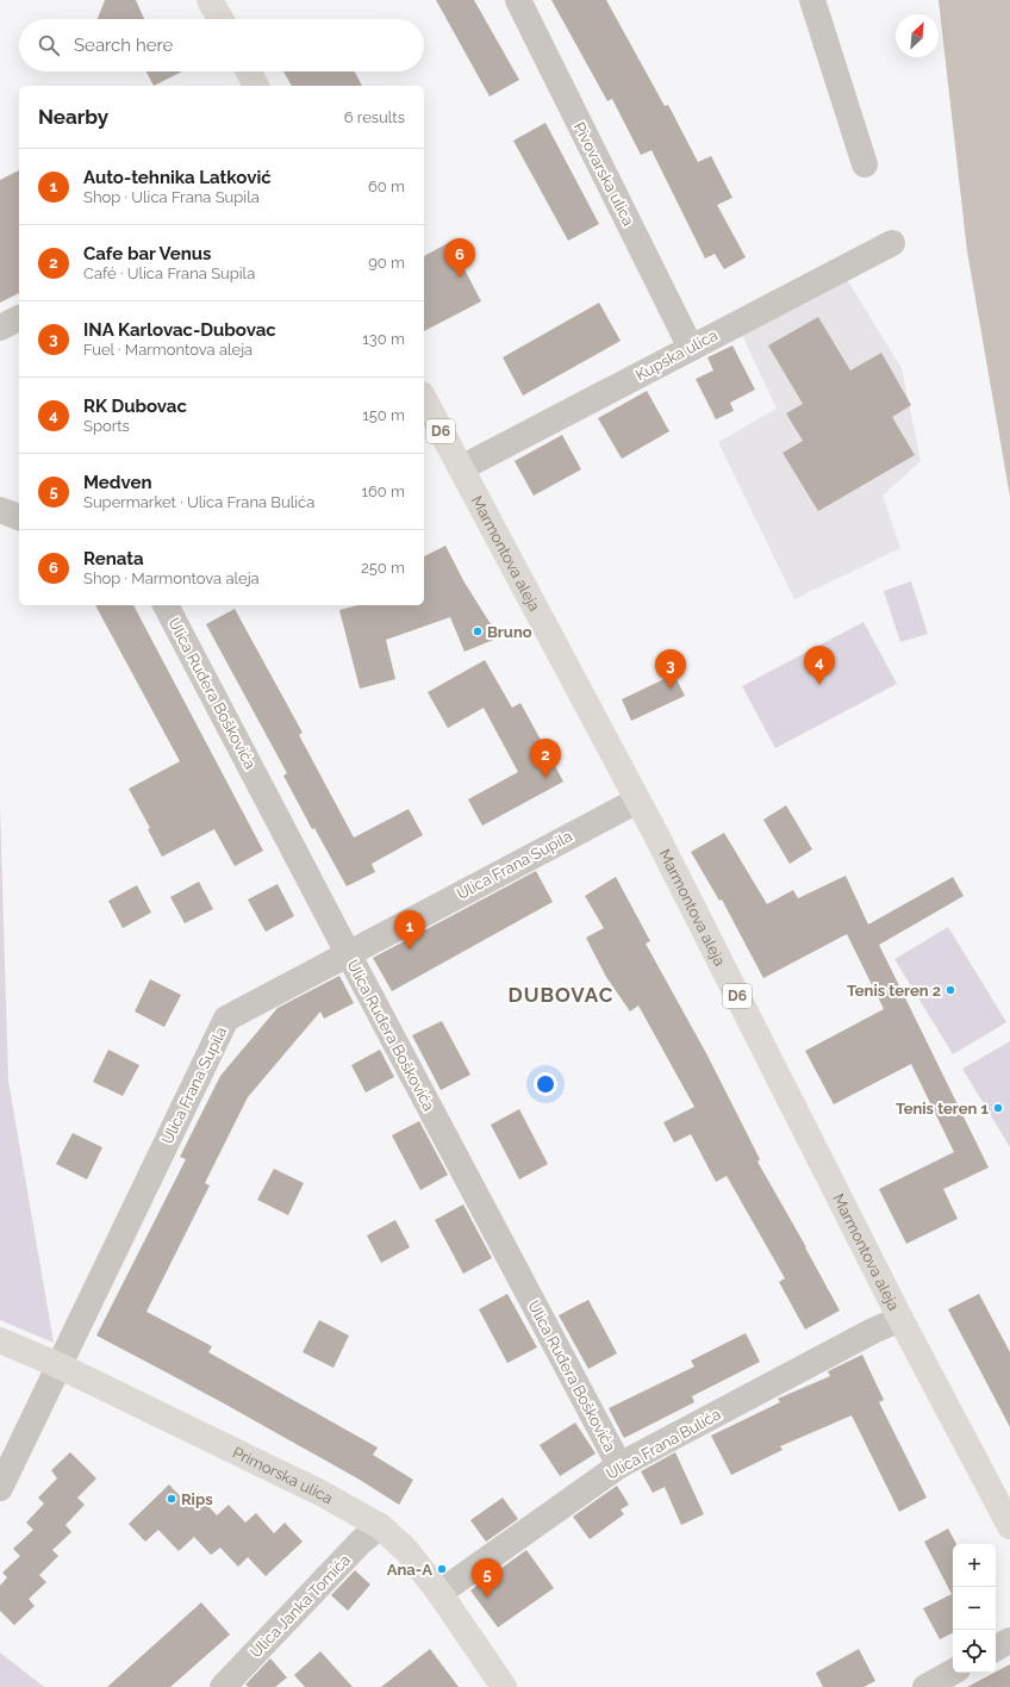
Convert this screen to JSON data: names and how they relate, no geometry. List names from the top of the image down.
{
  "streets": {
    "main road": ["D6", "Marmontova aleja", "Primorska ulica"],
    "street": [
      "Pivovarska ulica",
      "Kupska ulica",
      "Ulica Ruđera Boškovića",
      "Ulica Frana Supila",
      "Ulica Frana Bulića",
      "Ulica Janka Tomića"
    ]
  },
  "crossings": [
    ["Pivovarska ulica", "Kupska ulica"],
    ["Kupska ulica", "Marmontova aleja"],
    ["Marmontova aleja", "Ulica Frana Supila"],
    ["Marmontova aleja", "Ulica Frana Bulića"],
    ["Ulica Ruđera Boškovića", "Ulica Frana Supila"],
    ["Ulica Ruđera Boškovića", "Ulica Frana Bulića"],
    ["Ulica Frana Supila", "Primorska ulica"],
    ["Ulica Frana Bulića", "Primorska ulica"],
    ["Primorska ulica", "Ulica Janka Tomića"]
  ],
  "districts": ["DUBOVAC"],
  "places": [
    "Bruno",
    "Tenis teren 2",
    "Tenis teren 1",
    "Rips",
    "Ana-A"
  ],
  "north": "top right",
  "page": {
    "search": "Search here",
    "heading": ["Nearby", "6 results"],
    "list": [
      {
        "mark": "1",
        "name": "Auto-tehnika Latković",
        "note": "Shop · Ulica Frana Supila",
        "value": "60 m"
      },
      {
        "mark": "2",
        "name": "Cafe bar Venus",
        "note": "Café · Ulica Frana Supila",
        "value": "90 m"
      },
      {
        "mark": "3",
        "name": "INA Karlovac-Dubovac",
        "note": "Fuel · Marmontova aleja",
        "value": "130 m"
      },
      {
        "mark": "4",
        "name": "RK Dubovac",
        "note": "Sports",
        "value": "150 m"
      },
      {
        "mark": "5",
        "name": "Medven",
        "note": "Supermarket · Ulica Frana Bulića",
        "value": "160 m"
      },
      {
        "mark": "6",
        "name": "Renata",
        "note": "Shop · Marmontova aleja",
        "value": "250 m"
      }
    ],
    "pins": [
      "6",
      "4",
      "3",
      "2",
      "1",
      "5"
    ],
    "map_buttons": ["+", "−"]
  }
}
